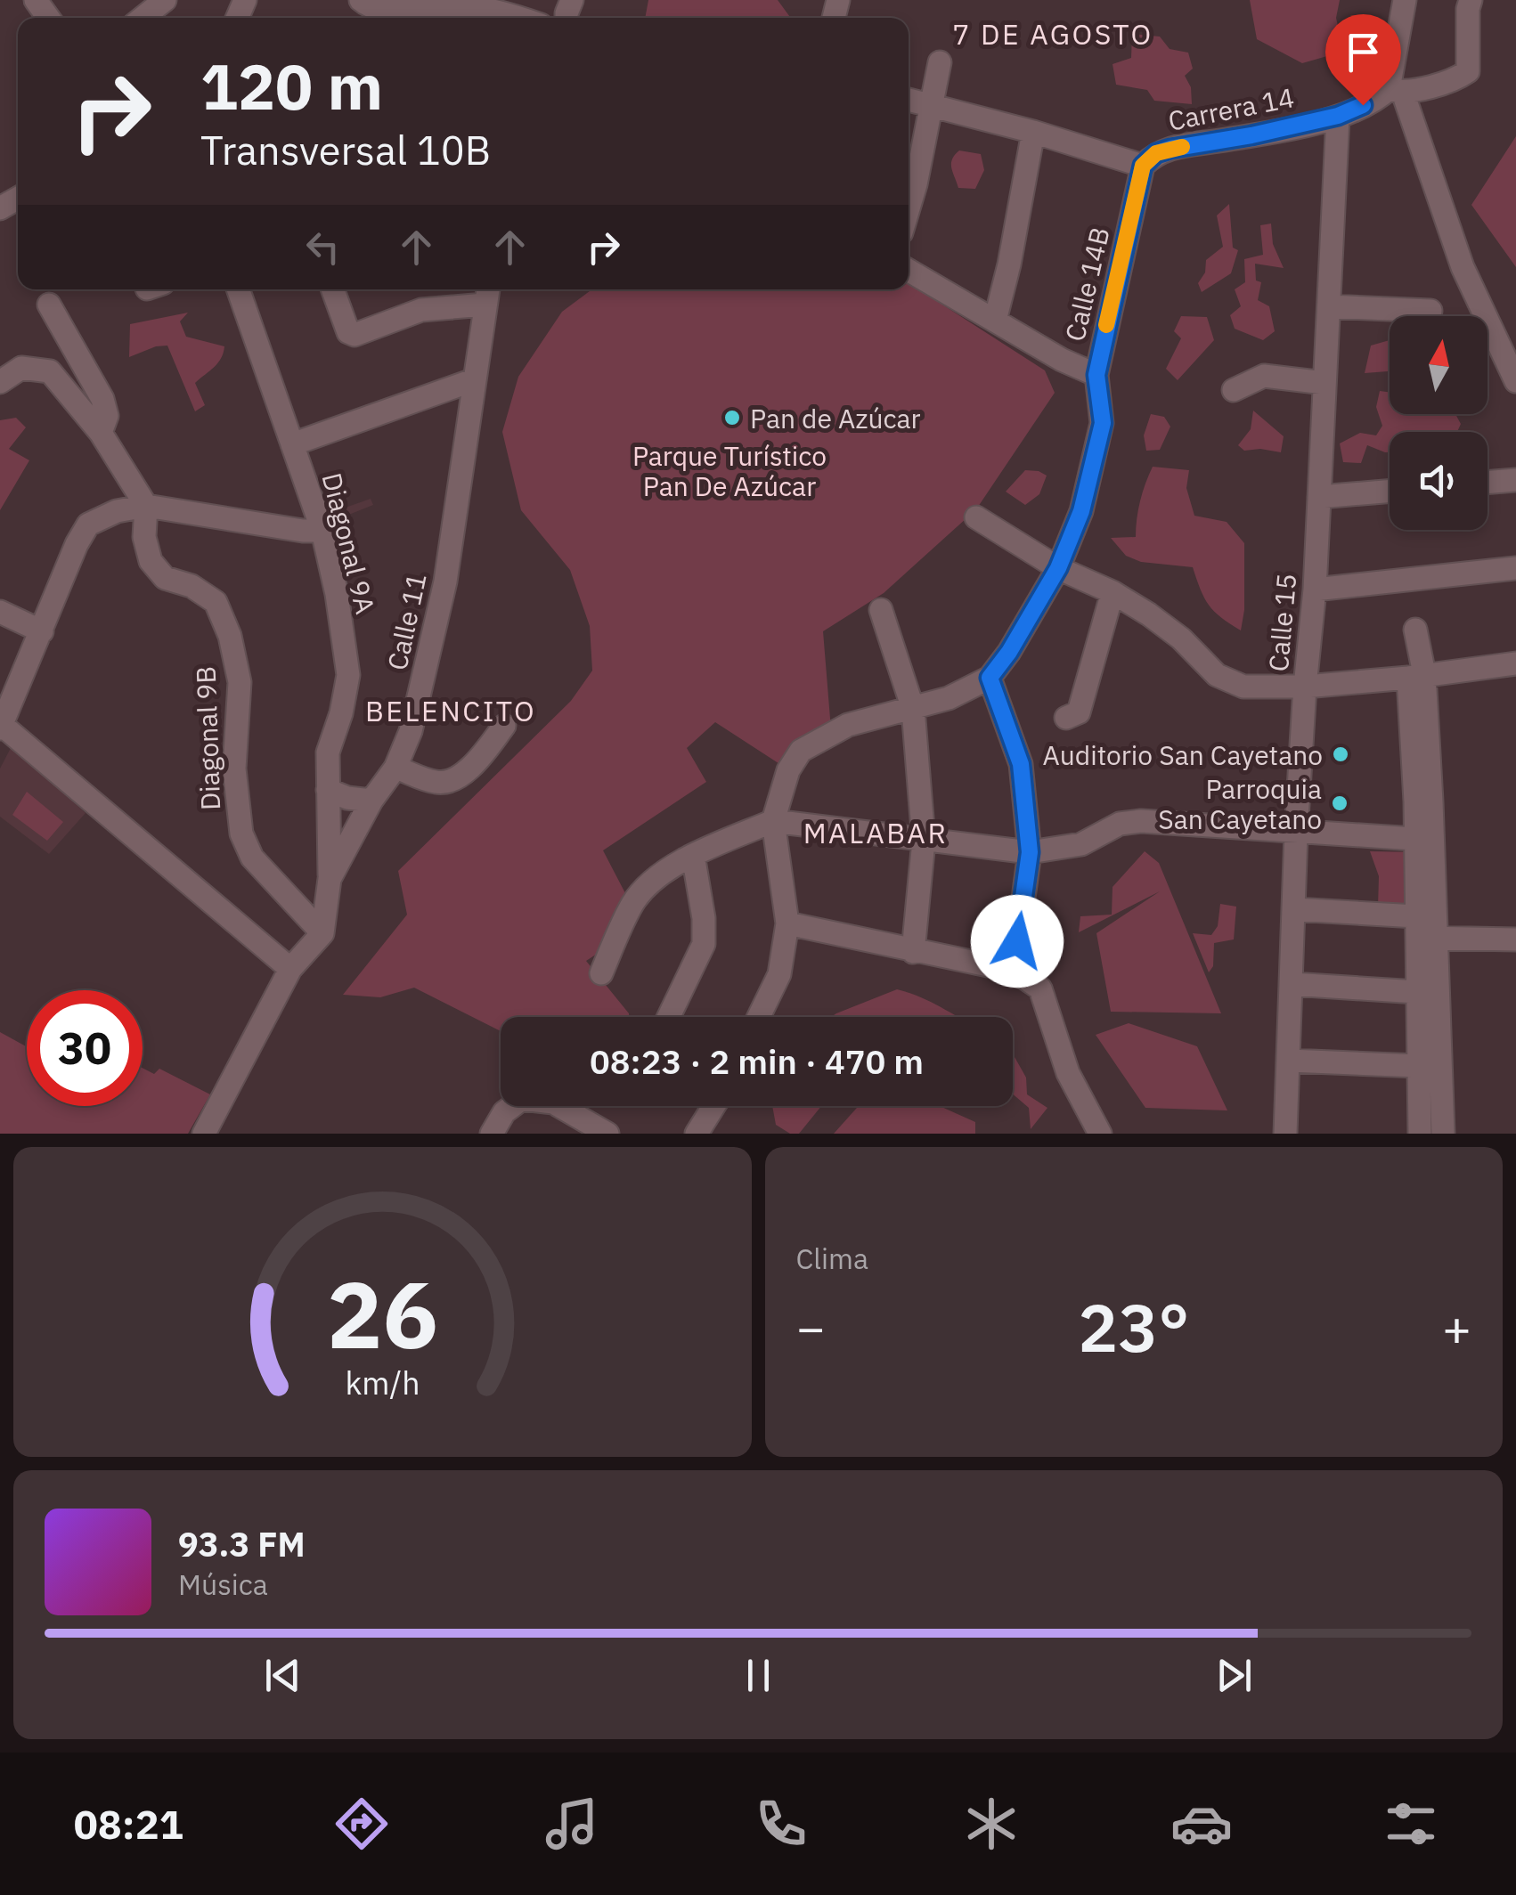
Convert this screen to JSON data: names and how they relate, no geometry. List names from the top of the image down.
{
  "streets": {
    "street": [
      "Carrera 14",
      "Calle 14B",
      "Diagonal 9A",
      "Calle 11",
      "Calle 15",
      "Diagonal 9B"
    ]
  },
  "crossings": [
    ["Carrera 14", "Calle 14B"],
    ["Carrera 14", "Calle 15"],
    ["Diagonal 9A", "Calle 11"],
    ["Calle 11", "Diagonal 9B"]
  ],
  "districts": ["7 DE AGOSTO", "BELENCITO", "MALABAR"],
  "parks": ["Parque Turístico Pan De Azúcar"],
  "places": ["Pan de Azúcar", "Auditorio San Cayetano", "Parroquia San Cayetano"],
  "north": "top",
  "page": {
    "turn": ["120 m", "Transversal 10B"],
    "limit": "30",
    "trip": "08:23 · 2 min · 470 m",
    "tile": "Clima",
    "heat": ["−", "23°", "+"],
    "song": ["93.3 FM", "Música"],
    "tabs": "08:21",
    "gauge": ["26", "km/h"]
  }
}
